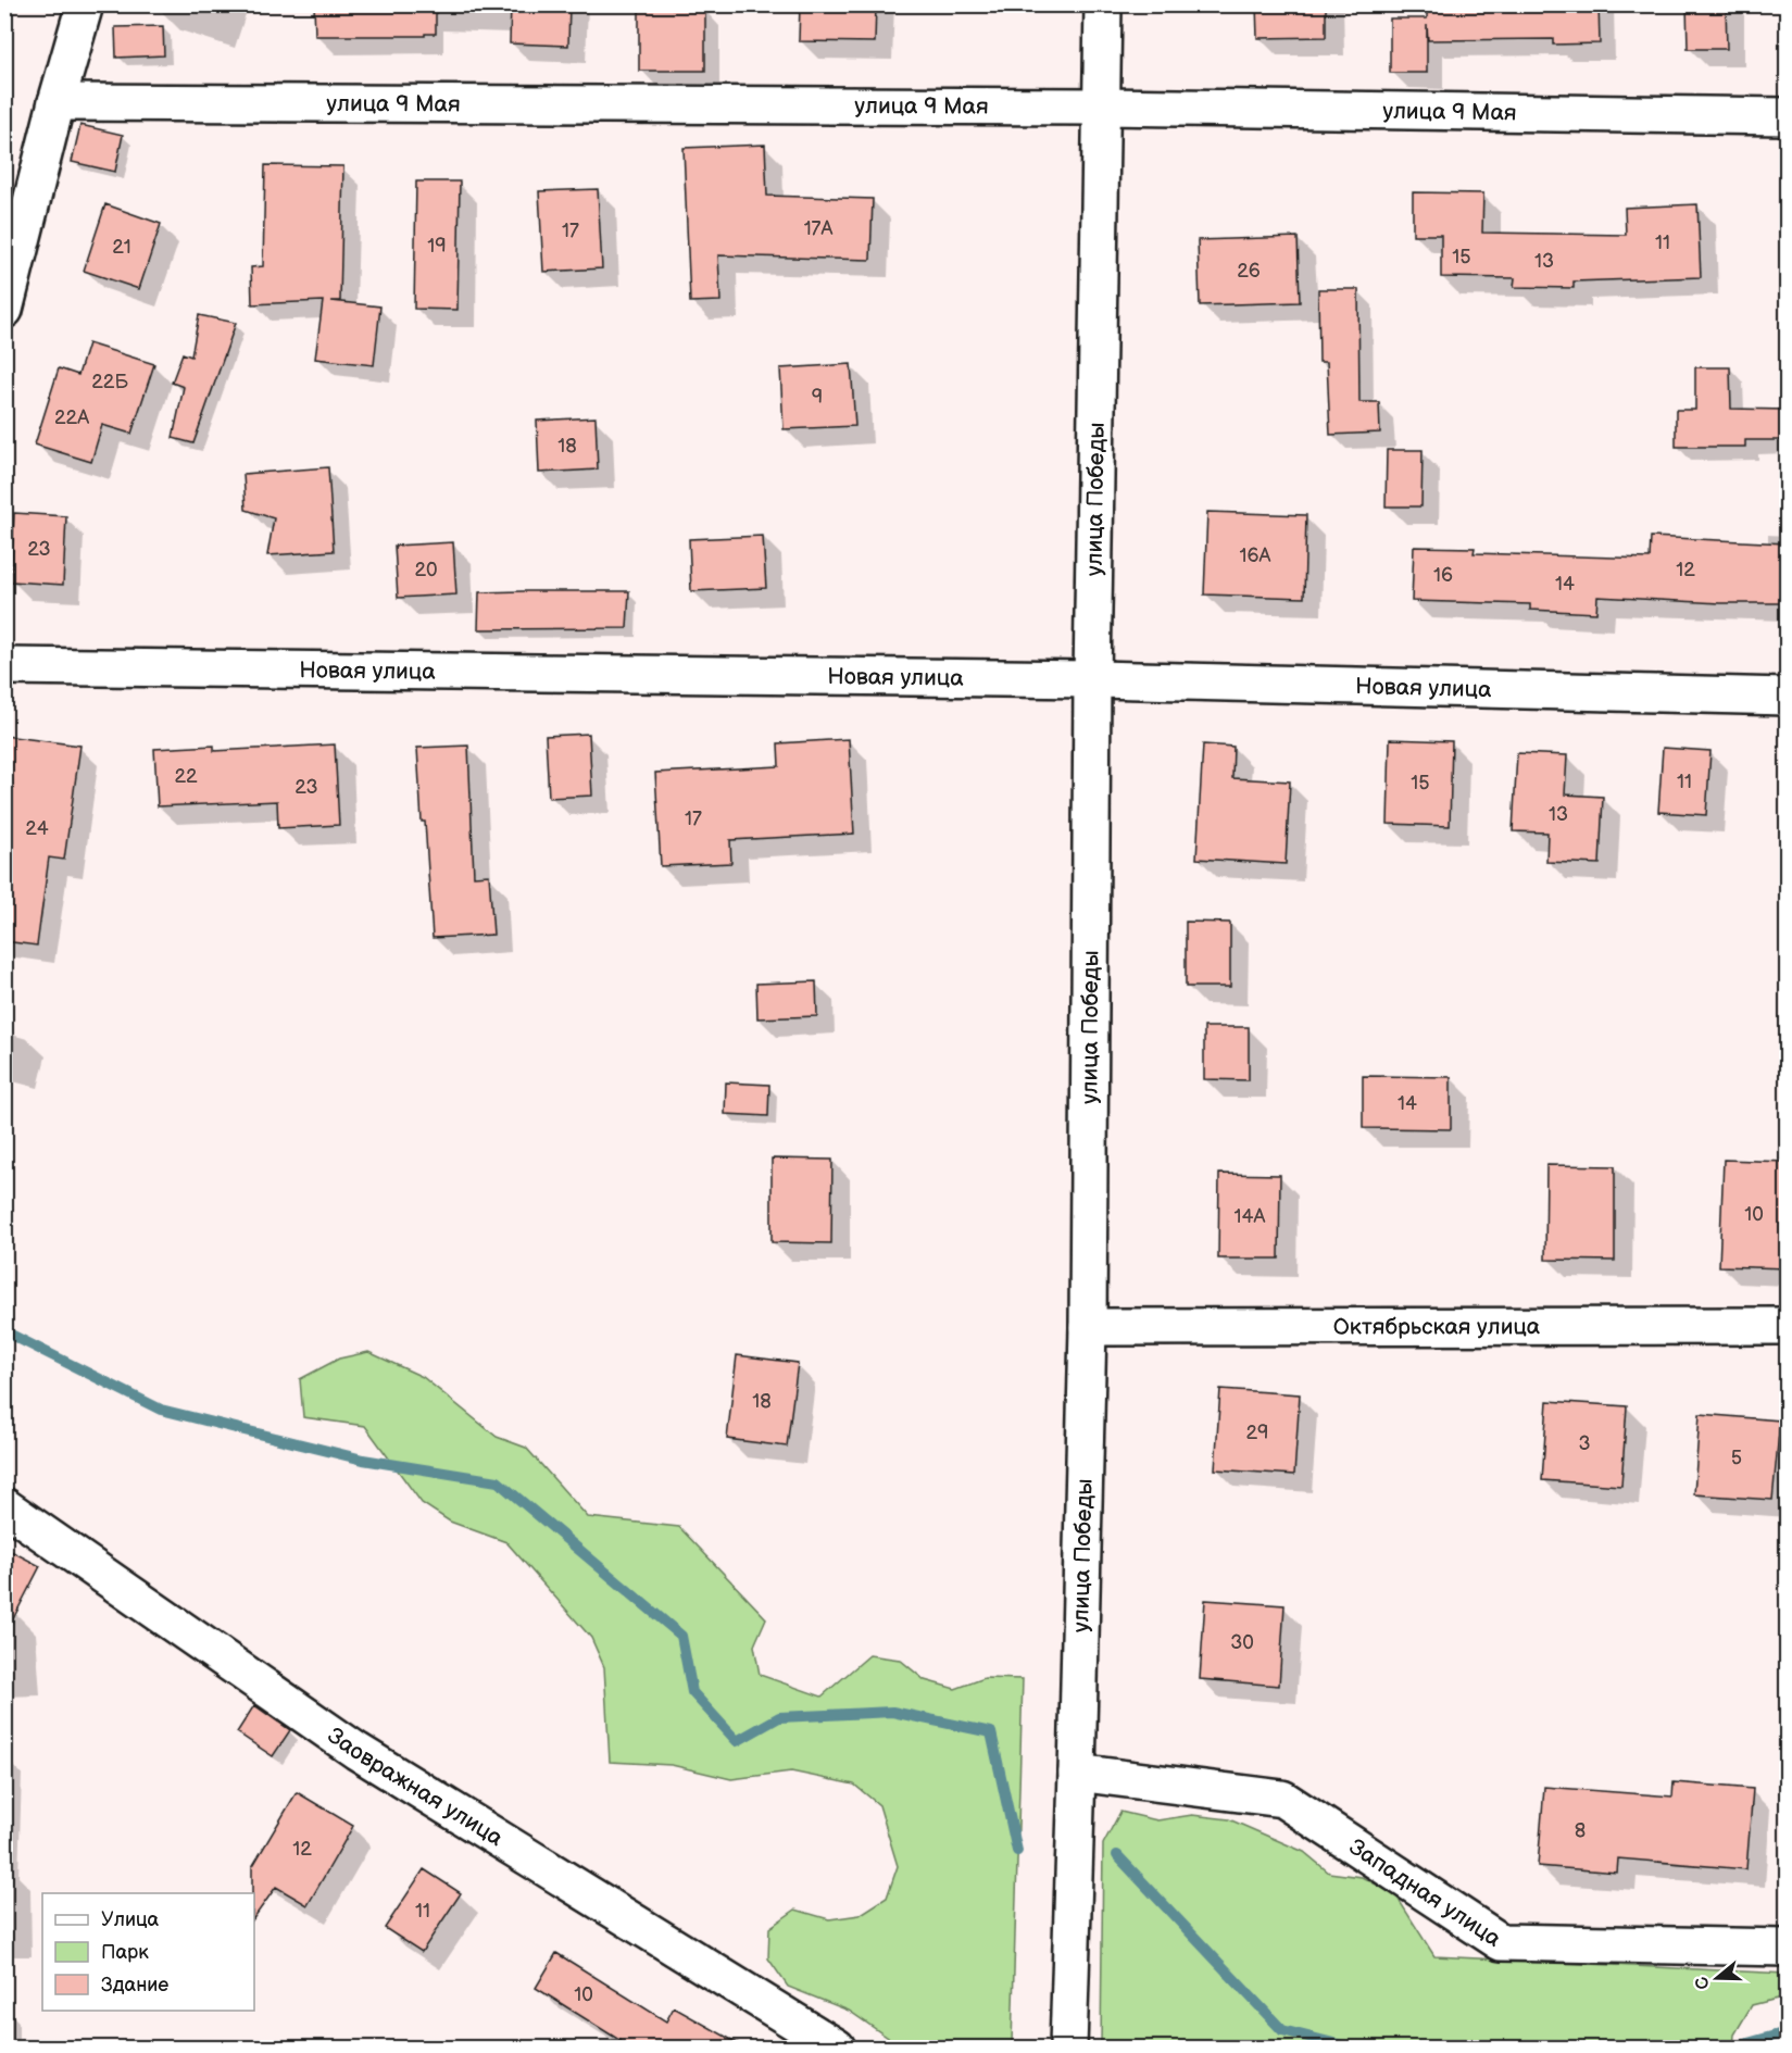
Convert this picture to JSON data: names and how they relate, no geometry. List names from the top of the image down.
{
  "streets": {
    "street": [
      "улица 9 Мая",
      "улица Победы",
      "Новая улица",
      "Октябрьская улица",
      "Заовражная улица",
      "Западная улица"
    ]
  },
  "crossings": [
    ["улица 9 Мая", "улица Победы"],
    ["улица Победы", "Новая улица"],
    ["улица Победы", "Октябрьская улица"],
    ["улица Победы", "Западная улица"]
  ],
  "house_numbers": [
    "17А",
    "17",
    "11",
    "19",
    "21",
    "15",
    "13",
    "26",
    "22Б",
    "9",
    "22А",
    "18",
    "23",
    "16А",
    "20",
    "12",
    "16",
    "14",
    "22",
    "11",
    "15",
    "23",
    "13",
    "17",
    "24",
    "14",
    "10",
    "14А",
    "18",
    "29",
    "3",
    "5",
    "30",
    "8",
    "12",
    "11",
    "10"
  ],
  "legend": ["Улица", "Парк", "Здание"],
  "north": "left"
}
